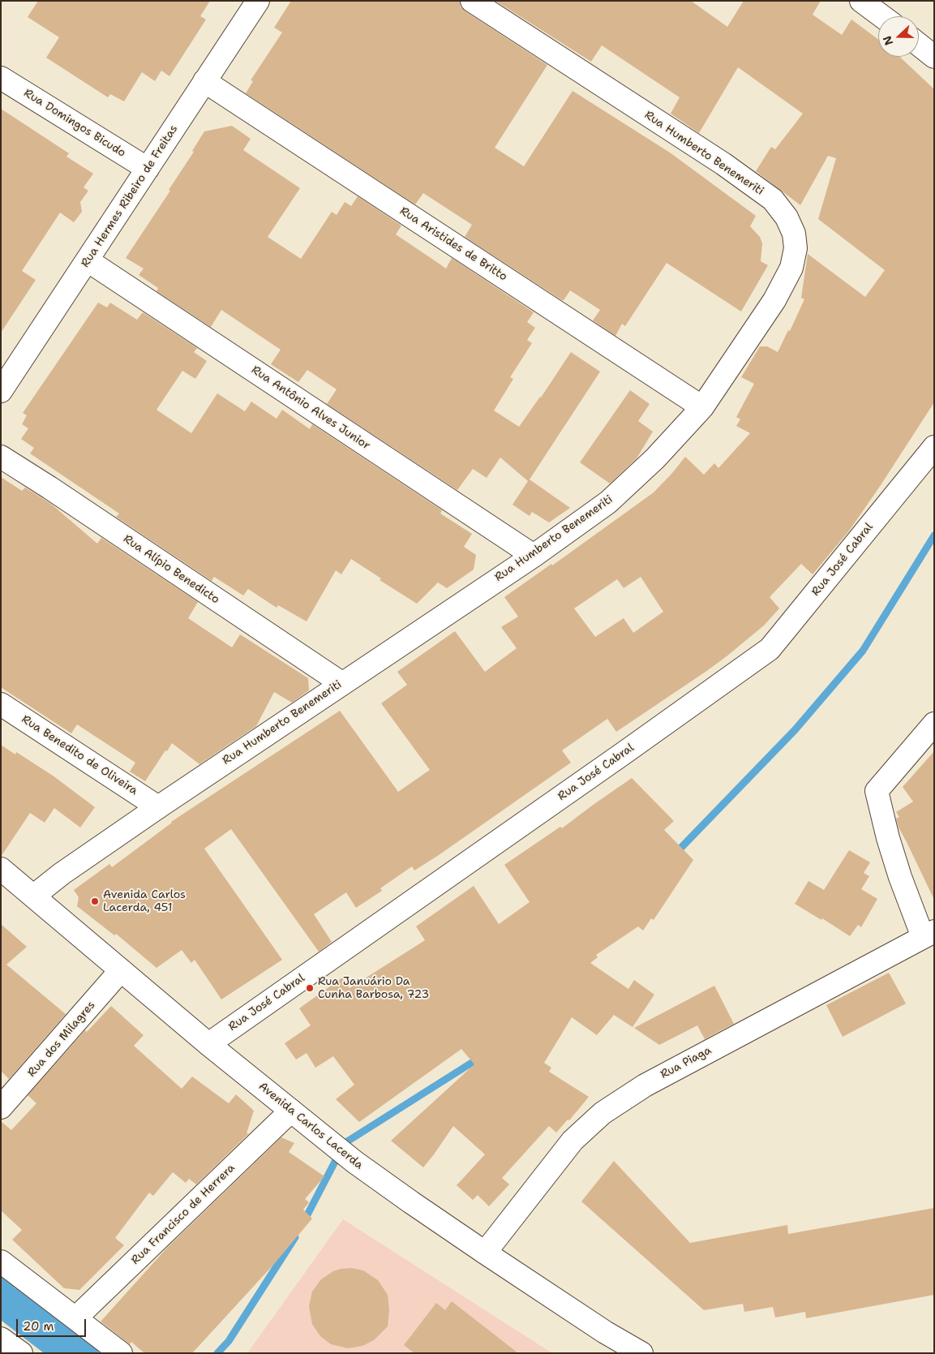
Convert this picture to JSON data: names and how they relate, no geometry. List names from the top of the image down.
{
  "streets": {
    "street": [
      "Rua Domingos Bicudo",
      "Rua Humberto Benemeriti",
      "Rua Hermes Ribeiro de Freitas",
      "Rua Aristides de Britto",
      "Rua Antônio Alves Junior",
      "Rua José Cabral",
      "Rua Alípio Benedicto",
      "Rua Benedito de Oliveira",
      "Rua dos Milagres",
      "Rua Piaga",
      "Avenida Carlos Lacerda",
      "Rua Francisco de Herrera"
    ]
  },
  "crossings": [
    ["Rua Domingos Bicudo", "Rua Hermes Ribeiro de Freitas"],
    ["Rua Humberto Benemeriti", "Rua Aristides de Britto"],
    ["Rua Humberto Benemeriti", "Rua Antônio Alves Junior"],
    ["Rua Humberto Benemeriti", "Rua Alípio Benedicto"],
    ["Rua Humberto Benemeriti", "Rua Benedito de Oliveira"],
    ["Rua Humberto Benemeriti", "Avenida Carlos Lacerda"],
    ["Rua Hermes Ribeiro de Freitas", "Rua Aristides de Britto"],
    ["Rua Hermes Ribeiro de Freitas", "Rua Antônio Alves Junior"],
    ["Rua José Cabral", "Avenida Carlos Lacerda"],
    ["Rua dos Milagres", "Avenida Carlos Lacerda"],
    ["Rua Piaga", "Avenida Carlos Lacerda"],
    ["Avenida Carlos Lacerda", "Rua Francisco de Herrera"]
  ],
  "places": ["Avenida Carlos Lacerda, 451", "Rua Januário Da Cunha Barbosa, 723"],
  "scale_bar": "20 m",
  "north": "left"
}
